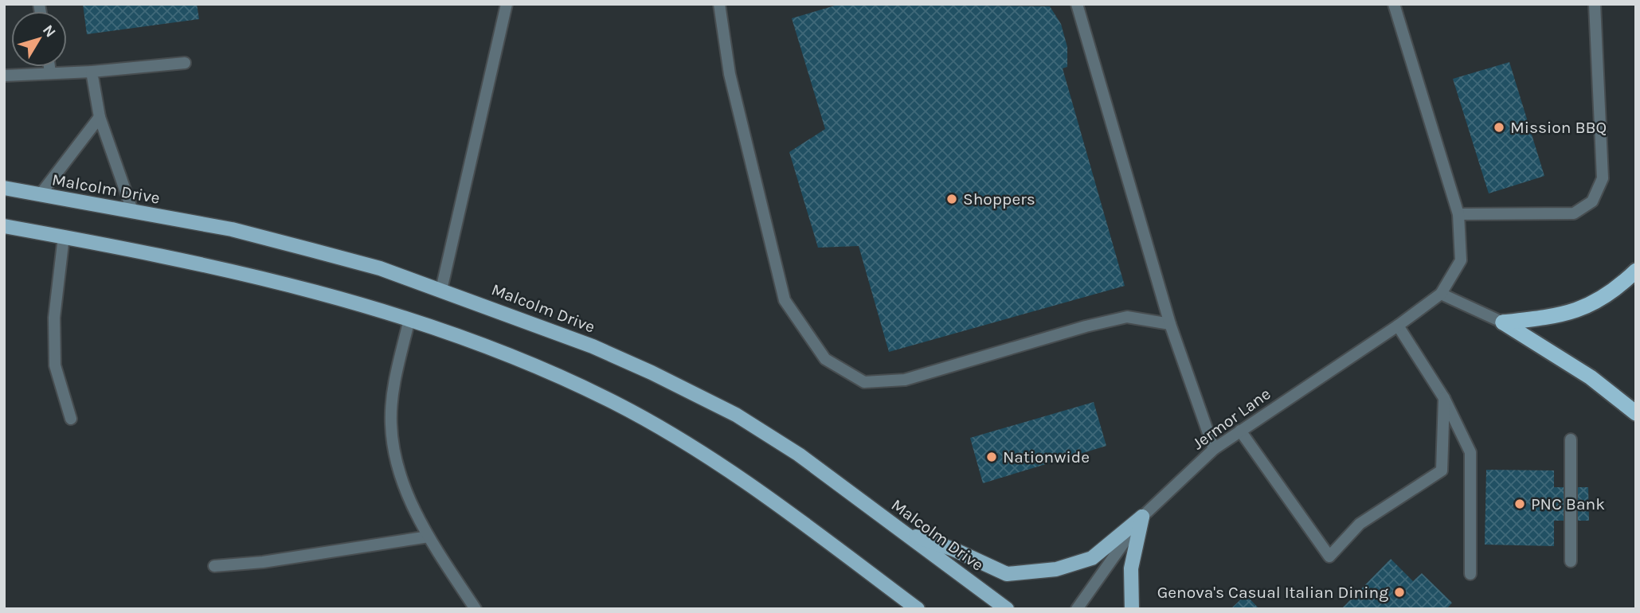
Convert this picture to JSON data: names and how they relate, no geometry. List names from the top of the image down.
{
  "streets": {
    "main road": ["Malcolm Drive"],
    "street": ["Jermor Lane"]
  },
  "places": [
    "Mission BBQ",
    "Shoppers",
    "Nationwide",
    "PNC Bank",
    "Genova's Casual Italian Dining"
  ],
  "north": "top right"
}
